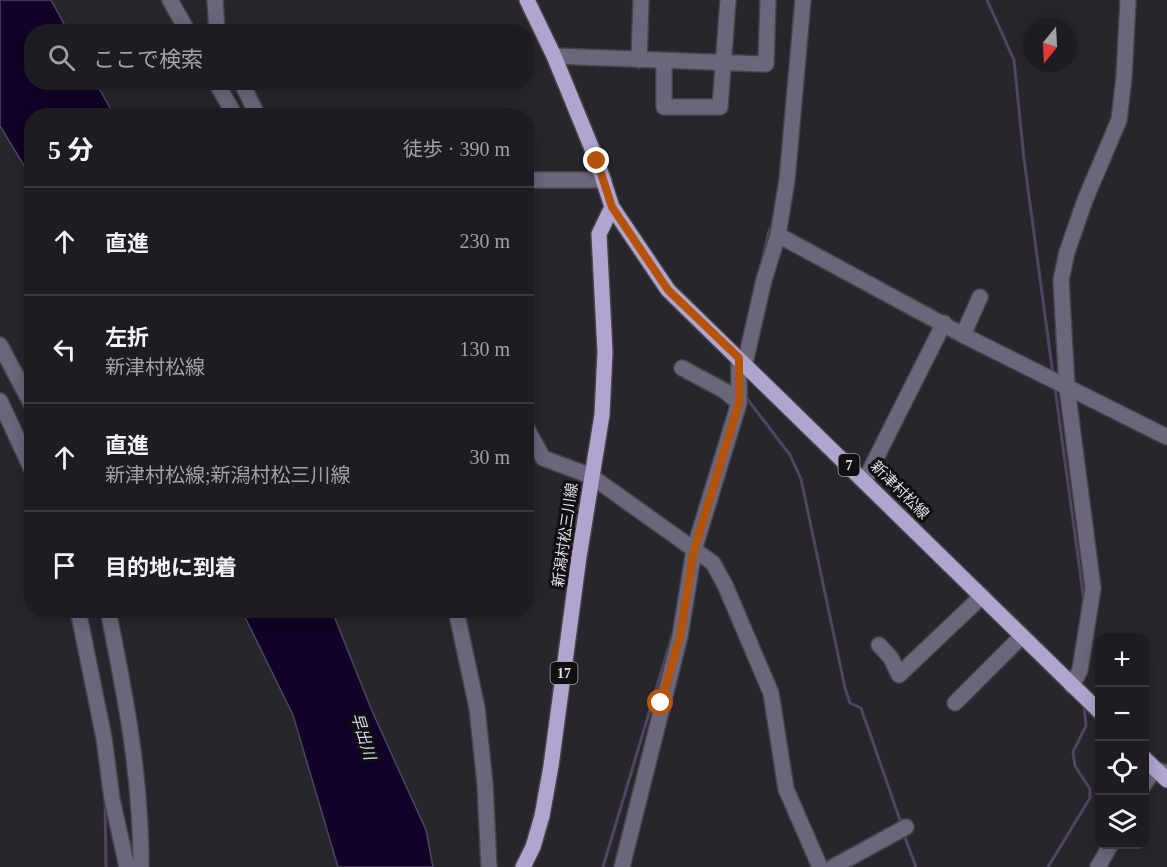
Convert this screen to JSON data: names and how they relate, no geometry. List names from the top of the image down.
{
  "streets": {
    "main road": [
      "7",
      "新津村松線",
      "新潟村松三川線",
      "17"
    ]
  },
  "crossings": [
    ["7", "新津村松線"],
    ["7", "新潟村松三川線"],
    ["新津村松線", "新潟村松三川線"]
  ],
  "water": ["早出川"],
  "north": "bottom",
  "page": {
    "search": "ここで検索",
    "heading": ["5 分", "徒歩 · 390 m"],
    "list": [
      ["直進", "230 m"],
      ["左折", "新津村松線", "130 m"],
      ["直進", "新津村松線;新潟村松三川線", "30 m"],
      "目的地に到着"
    ],
    "map_buttons": ["+", "−"]
  }
}
